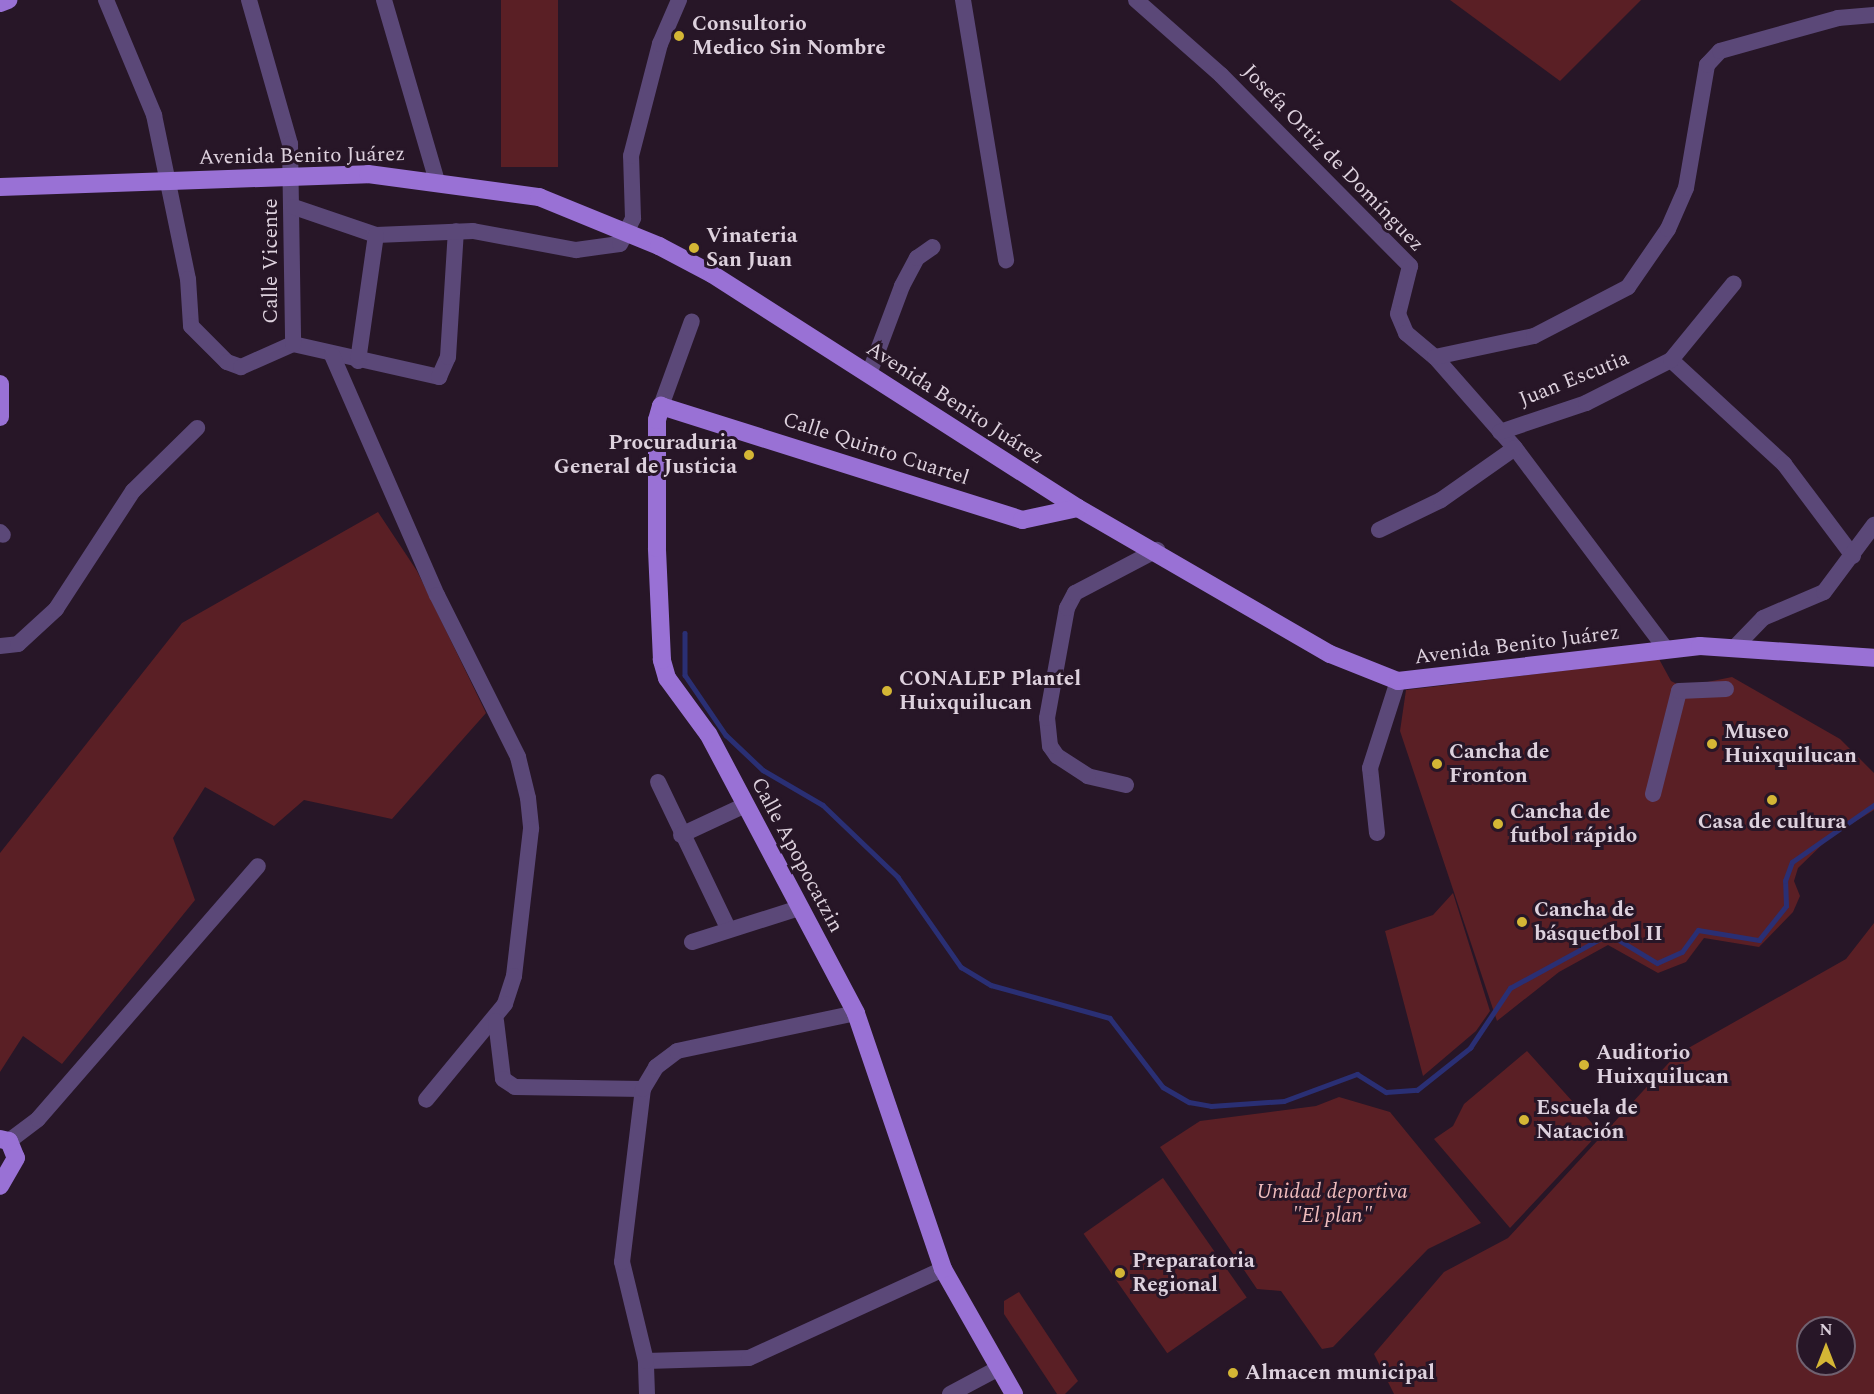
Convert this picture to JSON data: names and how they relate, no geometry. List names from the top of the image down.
{
  "streets": {
    "main road": ["Avenida Benito Juárez", "Calle Quinto Cuartel", "Calle Apopocatzin"],
    "street": ["Josefa Ortiz de Domínguez", "Calle Vicente", "Juan Escutia"]
  },
  "crossings": [
    ["Avenida Benito Juárez", "Josefa Ortiz de Domínguez"],
    ["Avenida Benito Juárez", "Calle Vicente"],
    ["Avenida Benito Juárez", "Calle Quinto Cuartel"],
    ["Josefa Ortiz de Domínguez", "Juan Escutia"],
    ["Calle Quinto Cuartel", "Calle Apopocatzin"]
  ],
  "parks": ["Unidad deportiva \"El plan\""],
  "places": [
    "Consultorio Medico Sin Nombre",
    "Vinateria San Juan",
    "Procuraduria General de Justicia",
    "CONALEP Plantel Huixquilucan",
    "Museo Huixquilucan",
    "Cancha de Fronton",
    "Casa de cultura",
    "Cancha de futbol rápido",
    "Cancha de básquetbol II",
    "Auditorio Huixquilucan",
    "Escuela de Natación",
    "Preparatoria Regional",
    "Almacen municipal"
  ],
  "north": "top"
}
